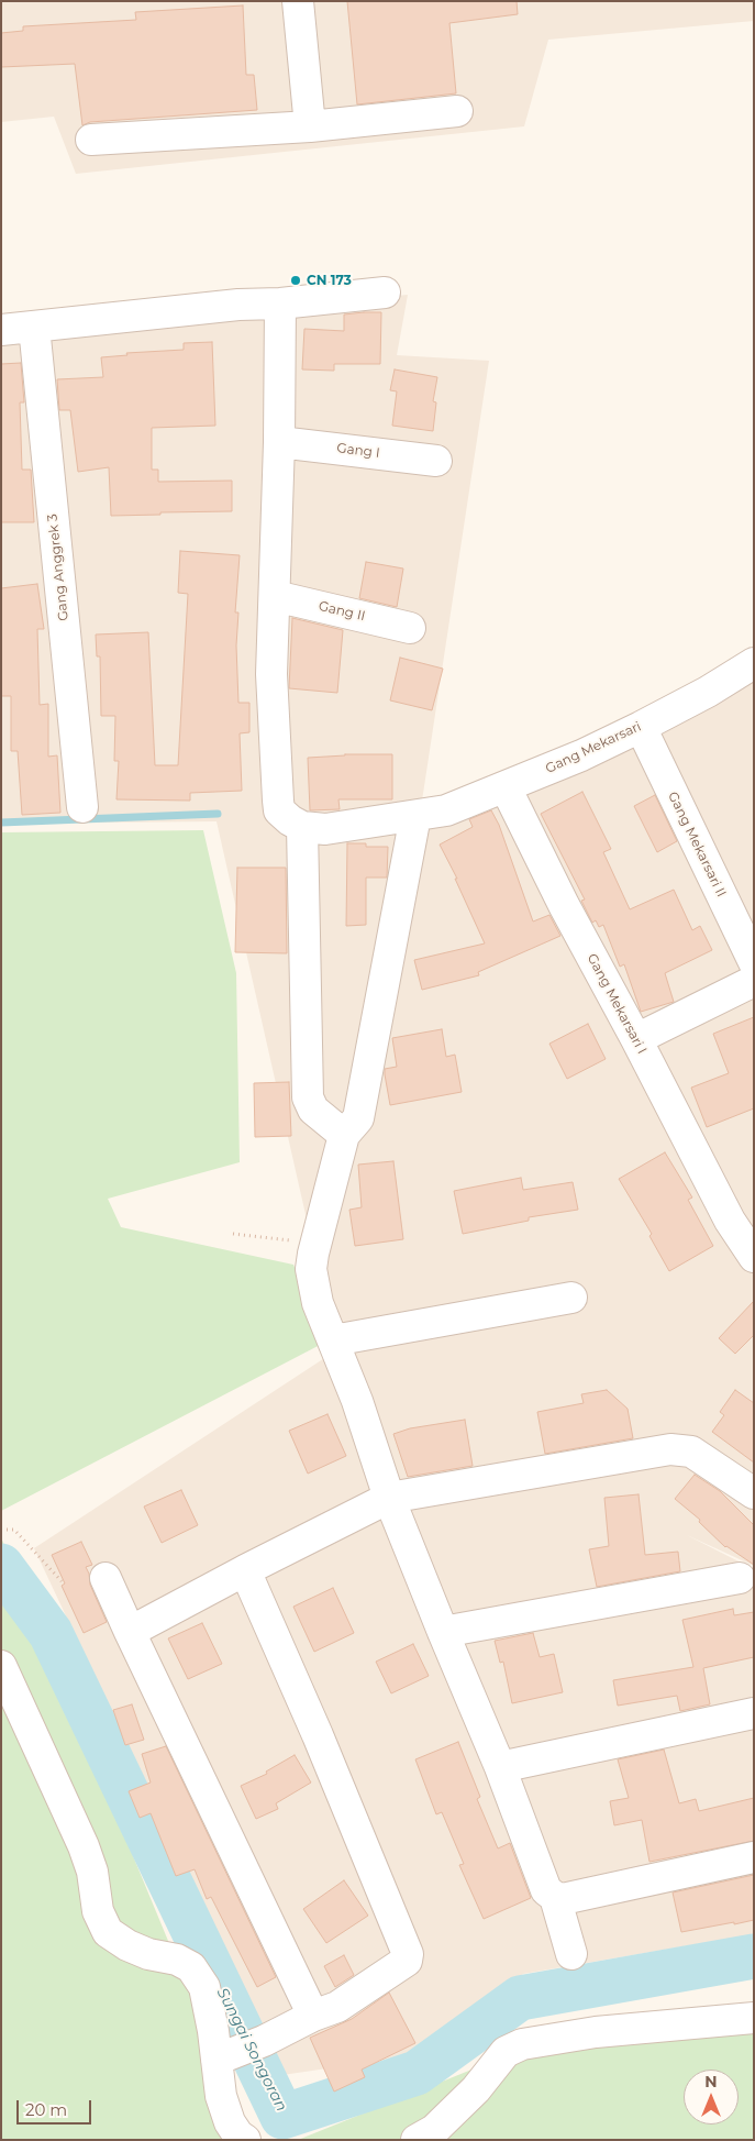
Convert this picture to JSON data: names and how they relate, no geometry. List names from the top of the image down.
{
  "streets": {
    "street": [
      "Gang I",
      "Gang Anggrek 3",
      "Gang II",
      "Gang Mekarsari",
      "Gang Mekarsari II",
      "Gang Mekarsari I"
    ]
  },
  "crossings": [
    ["Gang Mekarsari", "Gang Mekarsari II"],
    ["Gang Mekarsari", "Gang Mekarsari I"]
  ],
  "water": ["Sungai Songoran"],
  "places": ["CN 173"],
  "scale_bar": "20 m",
  "north": "top"
}
